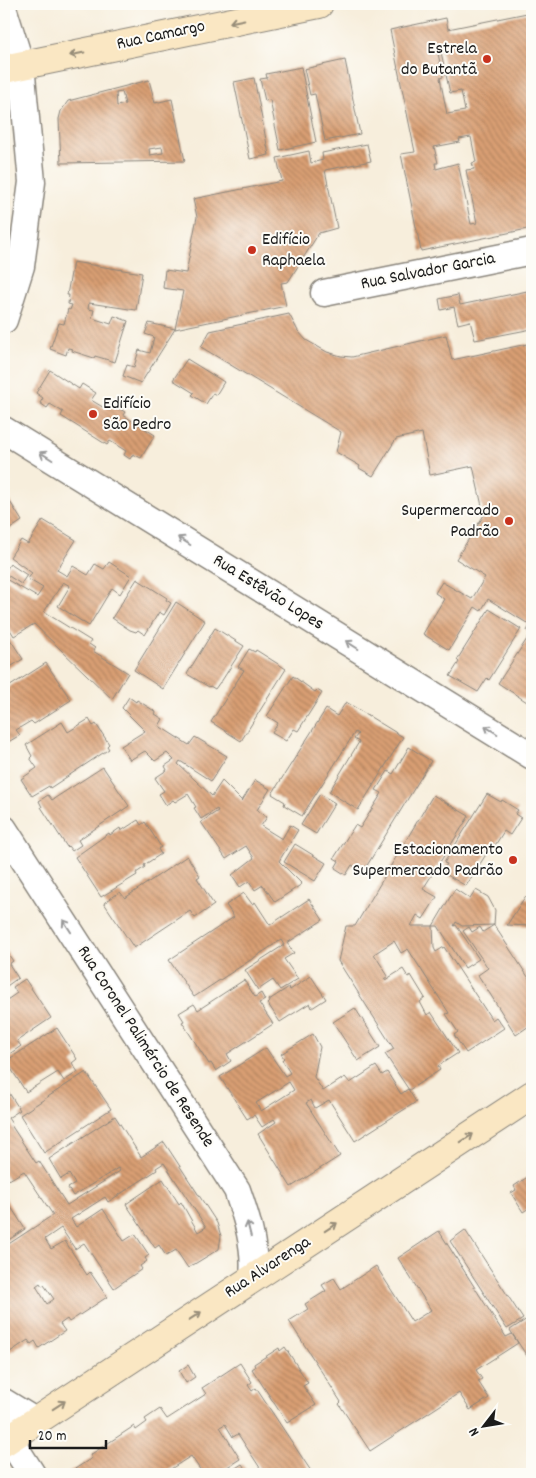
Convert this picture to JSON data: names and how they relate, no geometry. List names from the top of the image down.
{
  "streets": {
    "main road": ["Rua Camargo", "Rua Alvarenga"],
    "street": ["Rua Salvador Garcia", "Rua Estêvão Lopes", "Rua Coronel Palimércio de Resende"]
  },
  "crossings": [
    ["Rua Coronel Palimércio de Resende", "Rua Alvarenga"]
  ],
  "one_way": [
    "Rua Camargo",
    "Rua Estêvão Lopes",
    "Rua Coronel Palimércio de Resende",
    "Rua Alvarenga"
  ],
  "places": [
    "Estrela do Butantã",
    "Edifício Raphaela",
    "Edifício São Pedro",
    "Supermercado Padrão",
    "Estacionamento Supermercado Padrão"
  ],
  "scale_bar": "20 m",
  "north": "bottom left"
}
